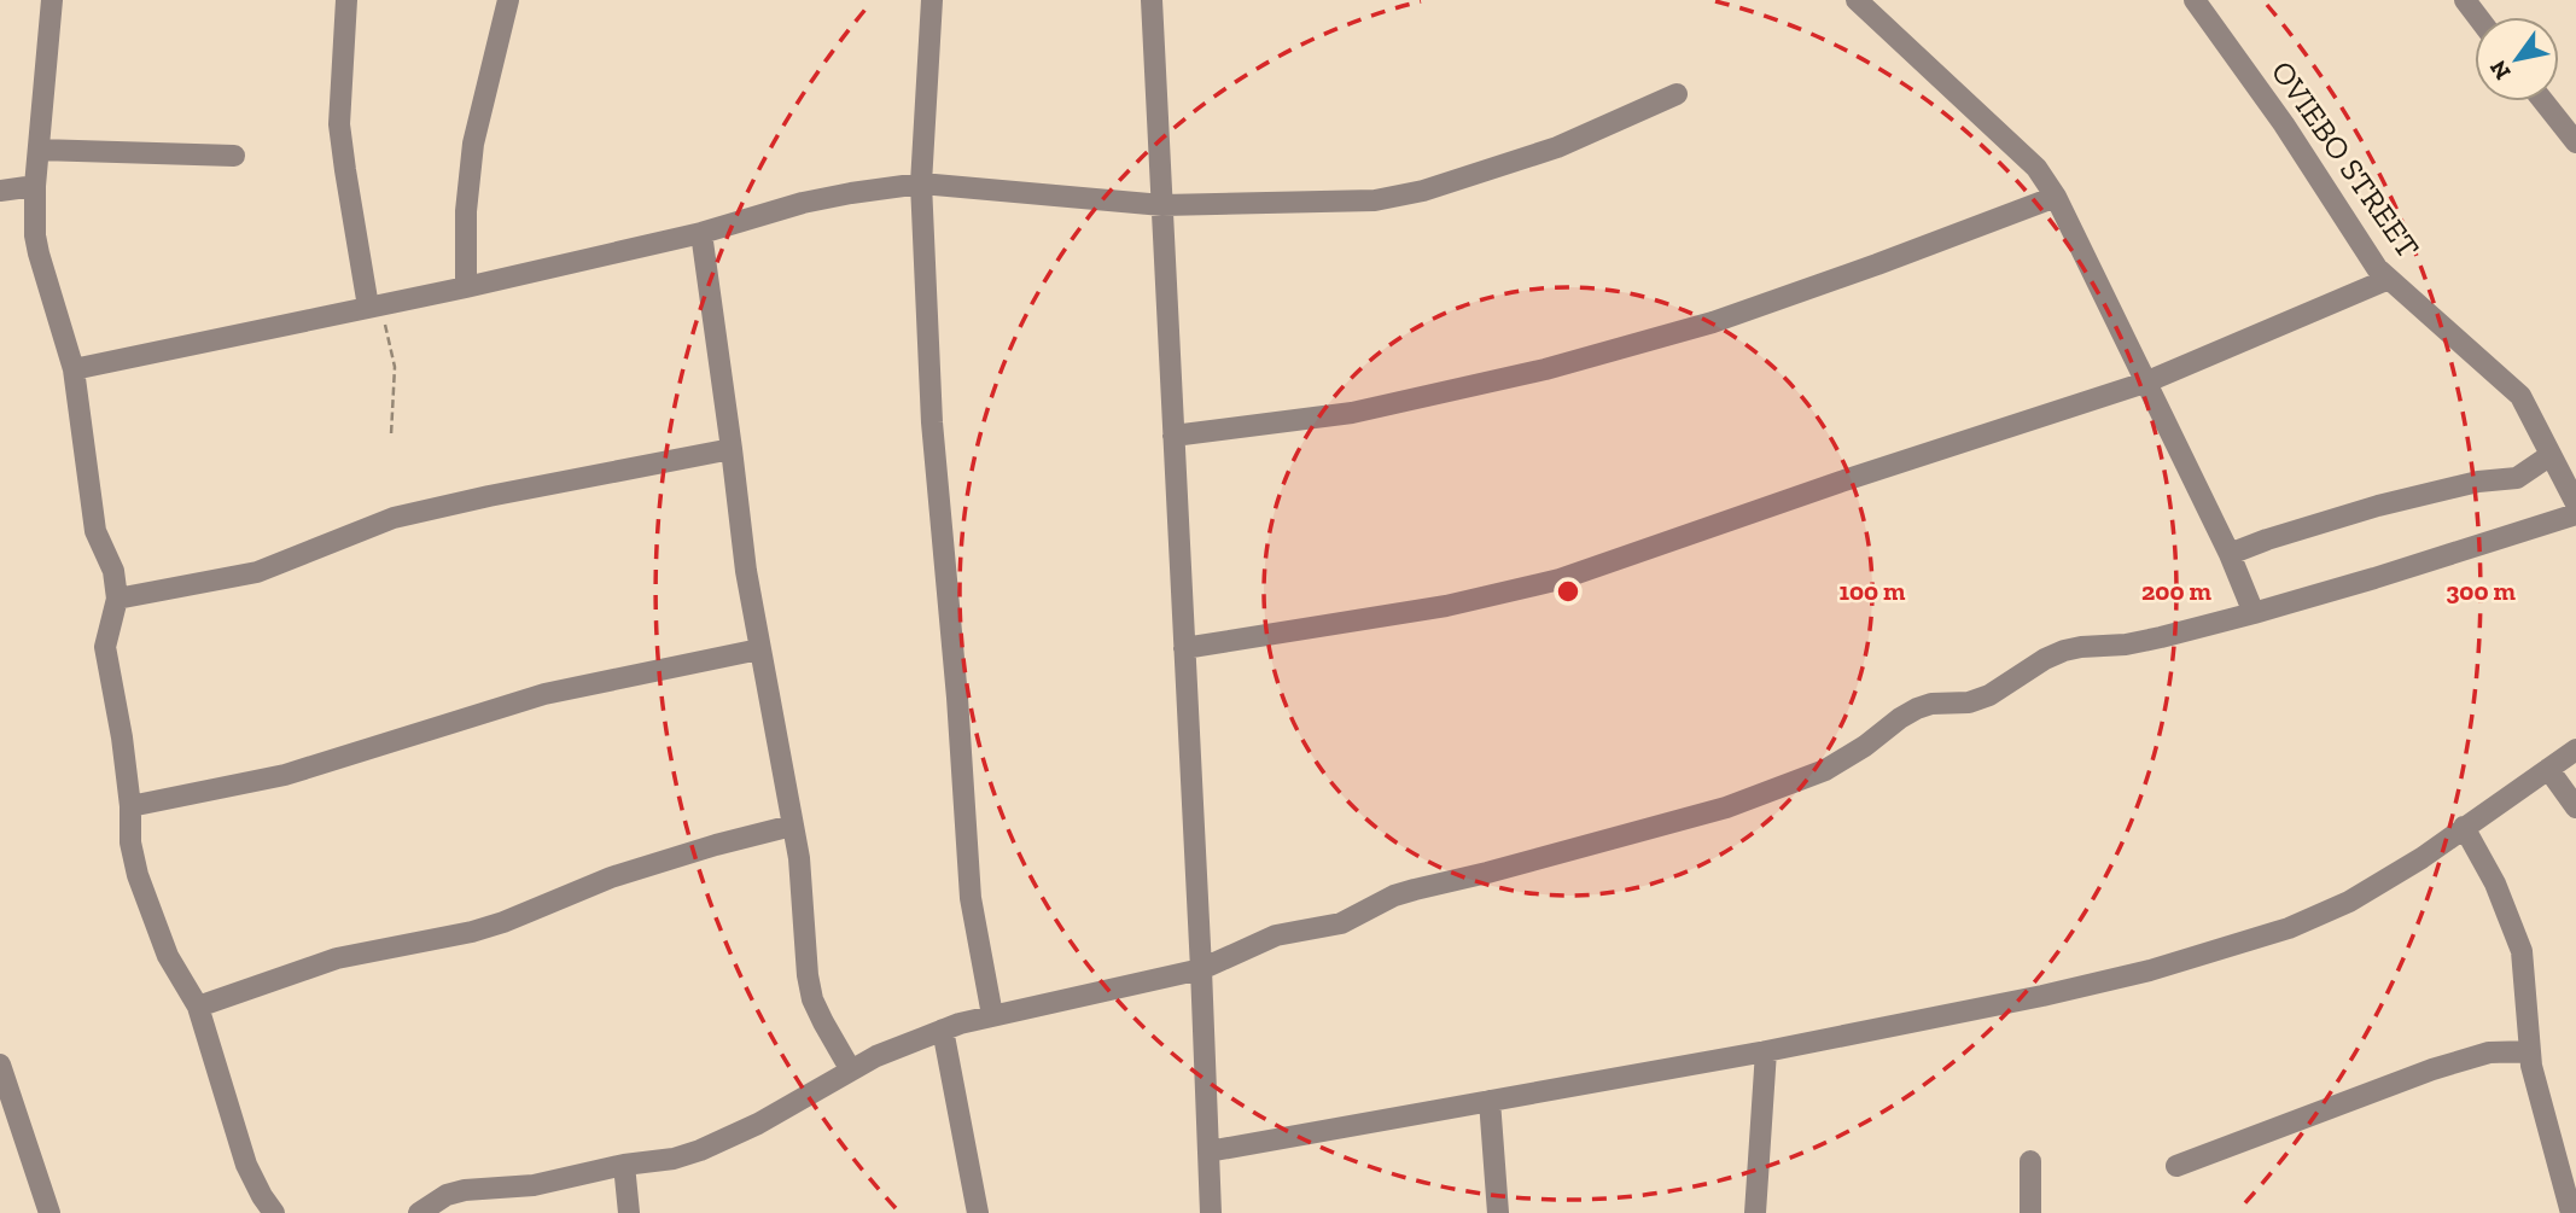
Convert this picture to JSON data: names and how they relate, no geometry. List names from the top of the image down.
{
  "streets": {
    "street": ["OVIEBO STREET"]
  },
  "north": "bottom left",
  "rings": ["100 m", "200 m", "300 m"]
}
